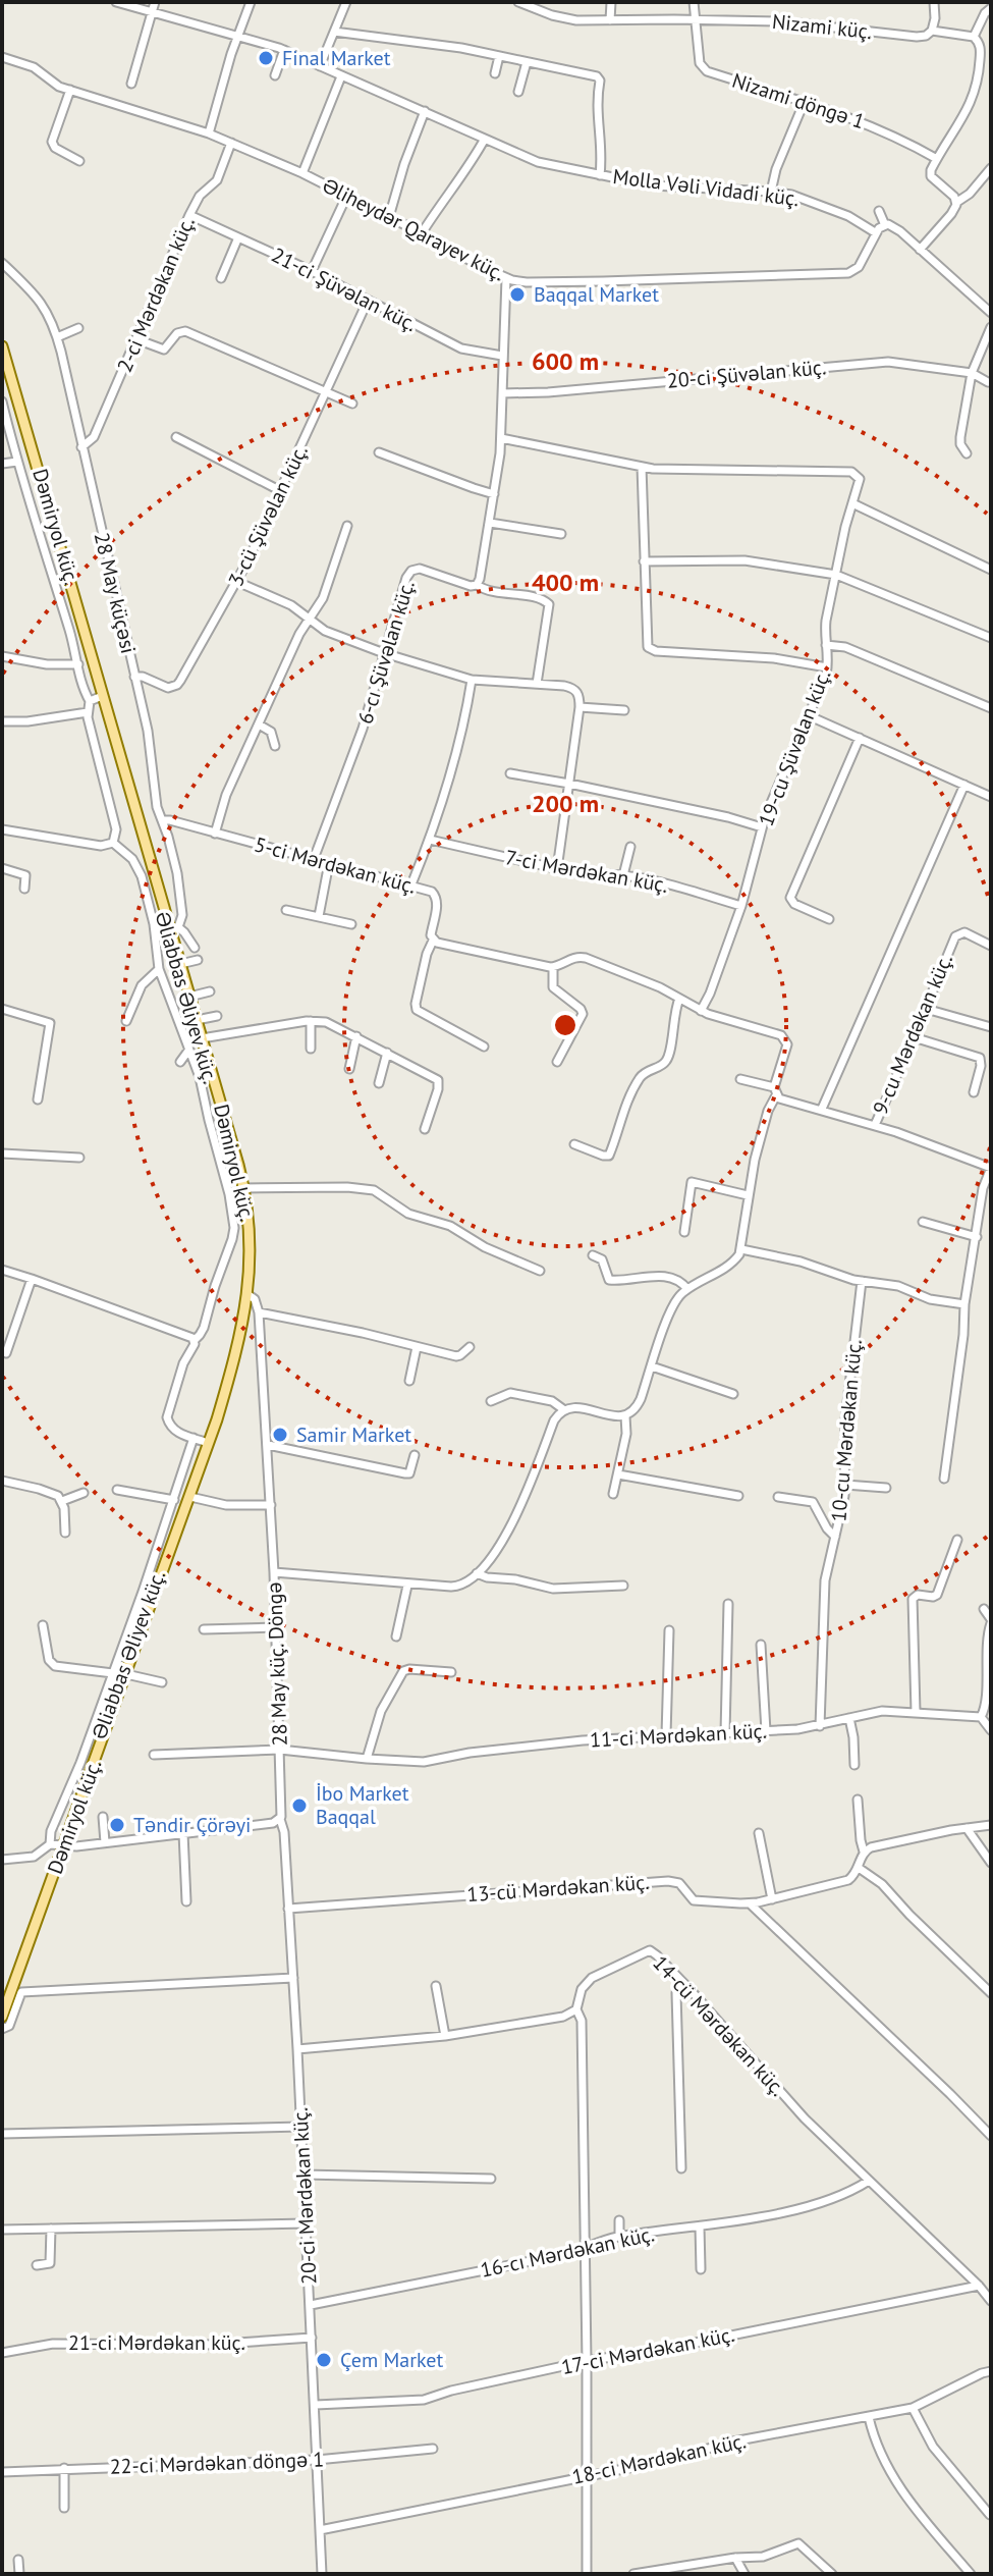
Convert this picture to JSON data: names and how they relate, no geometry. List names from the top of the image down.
{
  "streets": {
    "main road": ["Dəmiryol küç.", "Əliabbas Əliyev küç."],
    "street": [
      "Nizami küç.",
      "Nizami döngə 1",
      "Molla Vəli Vidadi küç.",
      "Əliheydər Qarayev küç.",
      "21-ci Şüvəlan küç.",
      "2-ci Mərdəkan küç.",
      "20-ci Şüvəlan küç.",
      "3-cü Şüvəlan küç.",
      "28 May küçəsi",
      "6-cı Şüvəlan küç.",
      "19-cu Şüvəlan küç.",
      "5-ci Mərdəkan küç.",
      "7-ci Mərdəkan küç.",
      "9-cu Mərdəkan küç.",
      "10-cu Mərdəkan küç.",
      "28 May küç. Döngə",
      "11-ci Mərdəkan küç.",
      "13-cü Mərdəkan küç.",
      "14-cü Mərdəkan küç.",
      "20-ci Mərdəkan küç.",
      "16-cı Mərdəkan küç.",
      "21-ci Mərdəkan küç.",
      "17-ci Mərdəkan küç.",
      "18-ci Mərdəkan küç.",
      "22-ci Mərdəkan döngə 1"
    ]
  },
  "crossings": [
    ["Nizami küç.", "Nizami döngə 1"],
    ["Molla Vəli Vidadi küç.", "Əliheydər Qarayev küç."],
    ["Əliheydər Qarayev küç.", "2-ci Mərdəkan küç."],
    ["21-ci Şüvəlan küç.", "2-ci Mərdəkan küç."],
    ["21-ci Şüvəlan küç.", "3-cü Şüvəlan küç."],
    ["2-ci Mərdəkan küç.", "28 May küçəsi"],
    ["3-cü Şüvəlan küç.", "28 May küçəsi"],
    ["Dəmiryol küç.", "28 May küçəsi"],
    ["Dəmiryol küç.", "Əliabbas Əliyev küç."],
    ["Dəmiryol küç.", "28 May küç. Döngə"],
    ["28 May küçəsi", "5-ci Mərdəkan küç."],
    ["28 May küçəsi", "Əliabbas Əliyev küç."],
    ["6-cı Şüvəlan küç.", "5-ci Mərdəkan küç."],
    ["19-cu Şüvəlan küç.", "7-ci Mərdəkan küç."],
    ["10-cu Mərdəkan küç.", "11-ci Mərdəkan küç."],
    ["28 May küç. Döngə", "11-ci Mərdəkan küç."],
    ["28 May küç. Döngə", "20-ci Mərdəkan küç."],
    ["13-cü Mərdəkan küç.", "20-ci Mərdəkan küç."],
    ["14-cü Mərdəkan küç.", "16-cı Mərdəkan küç."],
    ["14-cü Mərdəkan küç.", "17-ci Mərdəkan küç."],
    ["20-ci Mərdəkan küç.", "16-cı Mərdəkan küç."],
    ["20-ci Mərdəkan küç.", "21-ci Mərdəkan küç."],
    ["20-ci Mərdəkan küç.", "17-ci Mərdəkan küç."],
    ["20-ci Mərdəkan küç.", "18-ci Mərdəkan küç."],
    ["20-ci Mərdəkan küç.", "22-ci Mərdəkan döngə 1"]
  ],
  "places": [
    "Final Market",
    "Baqqal Market",
    "Samir Market",
    "İbo Market Baqqal",
    "Təndir Çörəyi",
    "Çem Market"
  ],
  "rings": ["600 m", "400 m", "200 m"]
}
